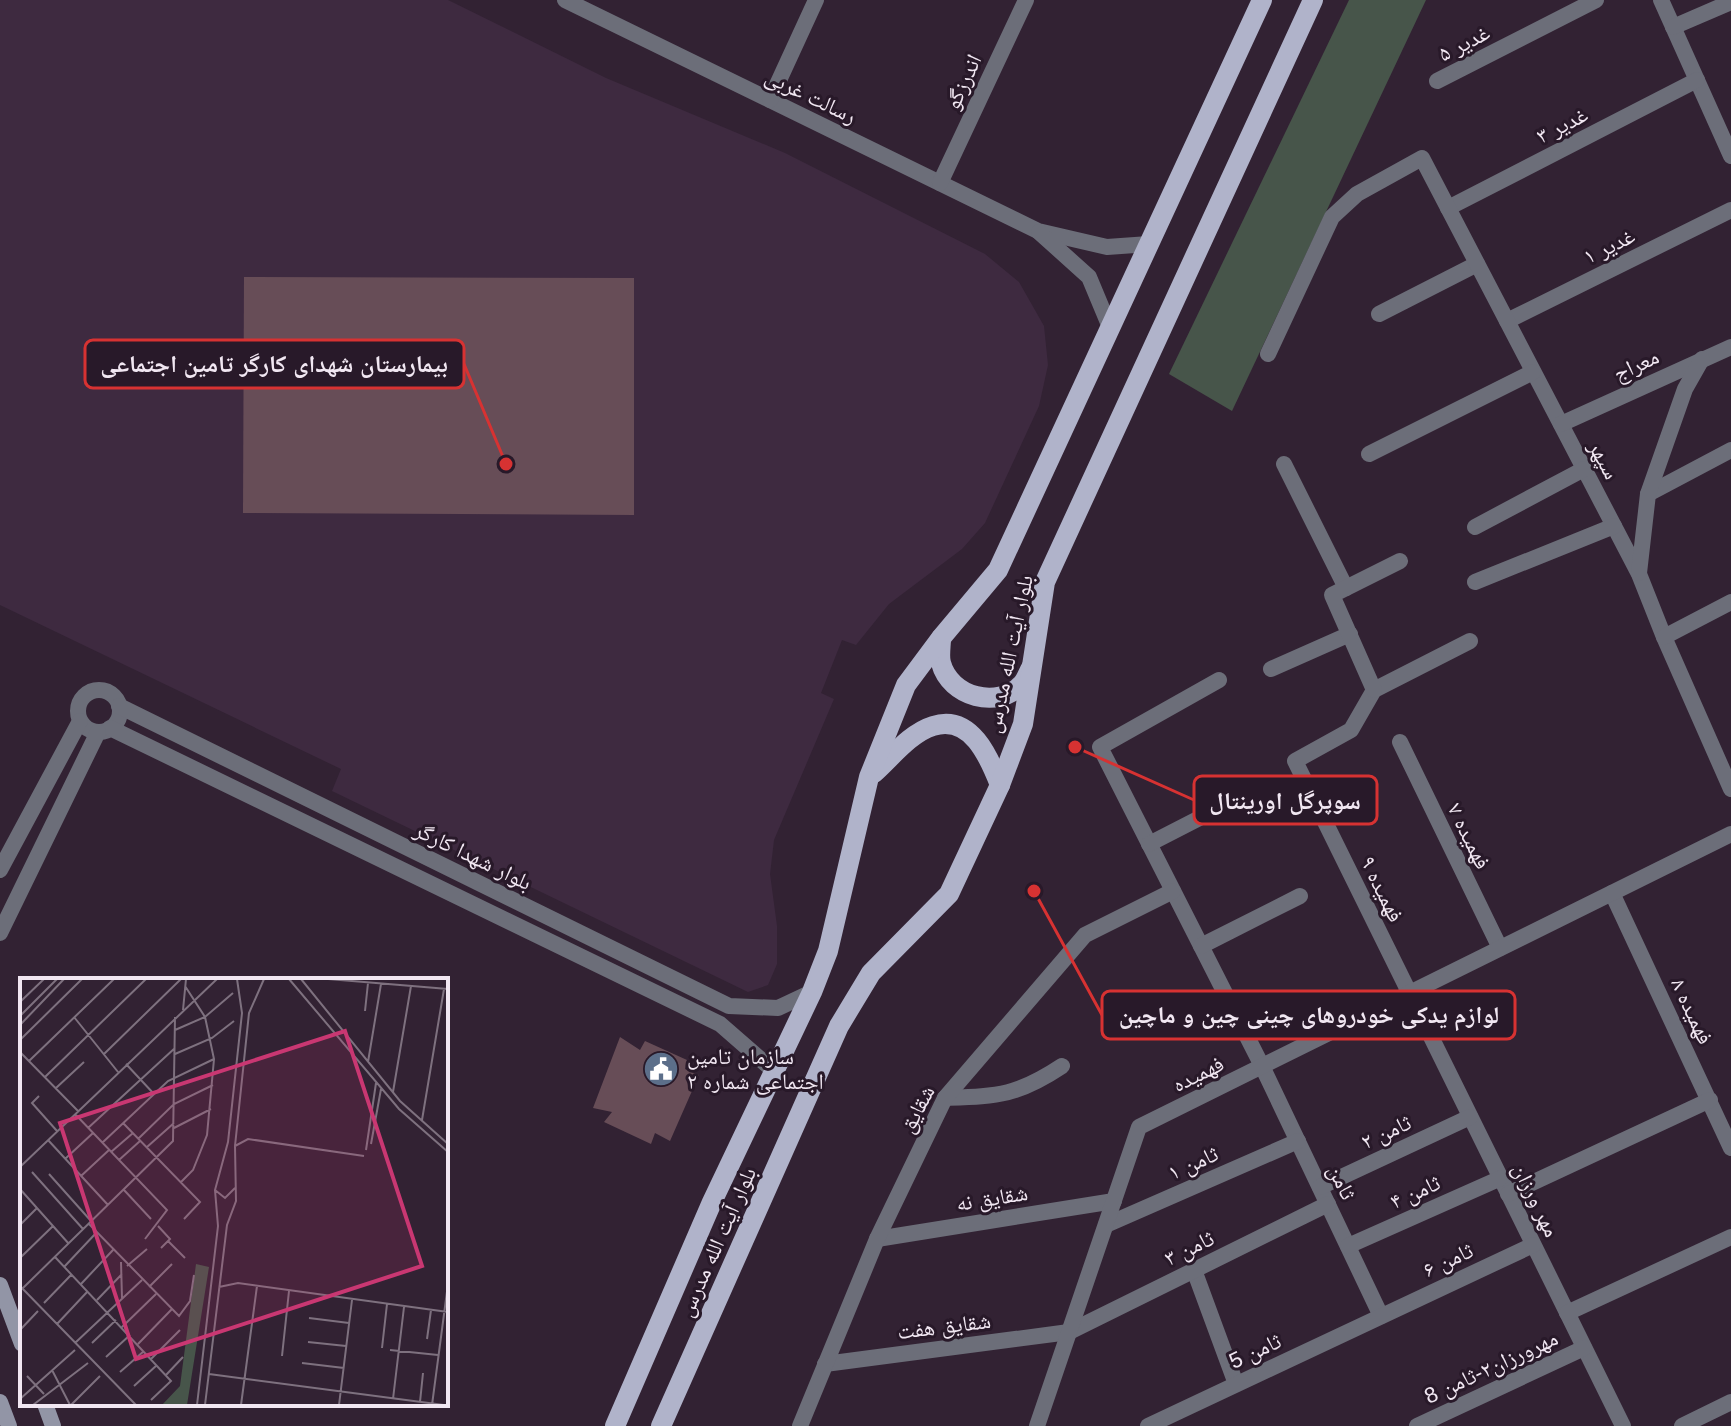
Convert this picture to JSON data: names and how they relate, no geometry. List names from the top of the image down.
{
  "streets": {
    "main road": ["بلوار آیت الله مدرس"],
    "street": [
      "غدیر ۵",
      "اندرزگو",
      "رسالت غربی",
      "غدیر ۳",
      "غدیر ۱",
      "معراج",
      "سپهر",
      "فهمیده ۷",
      "بلوار شهدا کارگر",
      "فهمیده ۹",
      "فهمیده ۸",
      "فهمیده",
      "شقایق",
      "ثامن ۲",
      "ثامن ۱",
      "ثامن",
      "ثامن ۴",
      "شقایق نه",
      "مهر ورزان",
      "ثامن ۳",
      "ثامن ۶",
      "شقایق هفت",
      "ثامن 5",
      "مهرورزان۲-ثامن 8"
    ]
  },
  "crossings": [
    ["اندرزگو", "رسالت غربی"],
    ["رسالت غربی", "بلوار آیت الله مدرس"],
    ["غدیر ۳", "سپهر"],
    ["غدیر ۱", "سپهر"],
    ["معراج", "سپهر"],
    ["بلوار آیت الله مدرس", "بلوار شهدا کارگر"],
    ["فهمیده ۷", "فهمیده"],
    ["فهمیده ۹", "فهمیده"],
    ["فهمیده ۹", "مهر ورزان"],
    ["فهمیده ۸", "فهمیده"],
    ["فهمیده ۸", "ثامن ۴"],
    ["فهمیده", "ثامن ۱"],
    ["فهمیده", "ثامن"],
    ["فهمیده", "شقایق نه"],
    ["فهمیده", "مهر ورزان"],
    ["فهمیده", "ثامن ۳"],
    ["فهمیده", "شقایق هفت"],
    ["شقایق", "ثامن"],
    ["شقایق", "شقایق نه"],
    ["شقایق", "شقایق هفت"],
    ["ثامن ۲", "ثامن"],
    ["ثامن ۲", "مهر ورزان"],
    ["ثامن ۱", "ثامن"],
    ["ثامن", "ثامن ۴"],
    ["ثامن", "ثامن ۳"],
    ["ثامن", "ثامن ۶"],
    ["ثامن", "ثامن 5"],
    ["ثامن ۴", "مهر ورزان"],
    ["مهر ورزان", "ثامن ۶"],
    ["مهر ورزان", "مهرورزان۲-ثامن 8"],
    ["ثامن ۳", "شقایق هفت"],
    ["ثامن ۶", "ثامن 5"]
  ],
  "places": {
    "other": ["بیمارستان شهدای کارگر تامین اجتماعی", "سوپرگل اورینتال", "لوازم یدکی خودروهای چینی چین و ماچین"],
    "public building": ["سازمان تامین اجتماعی شماره ۲"]
  }
}
